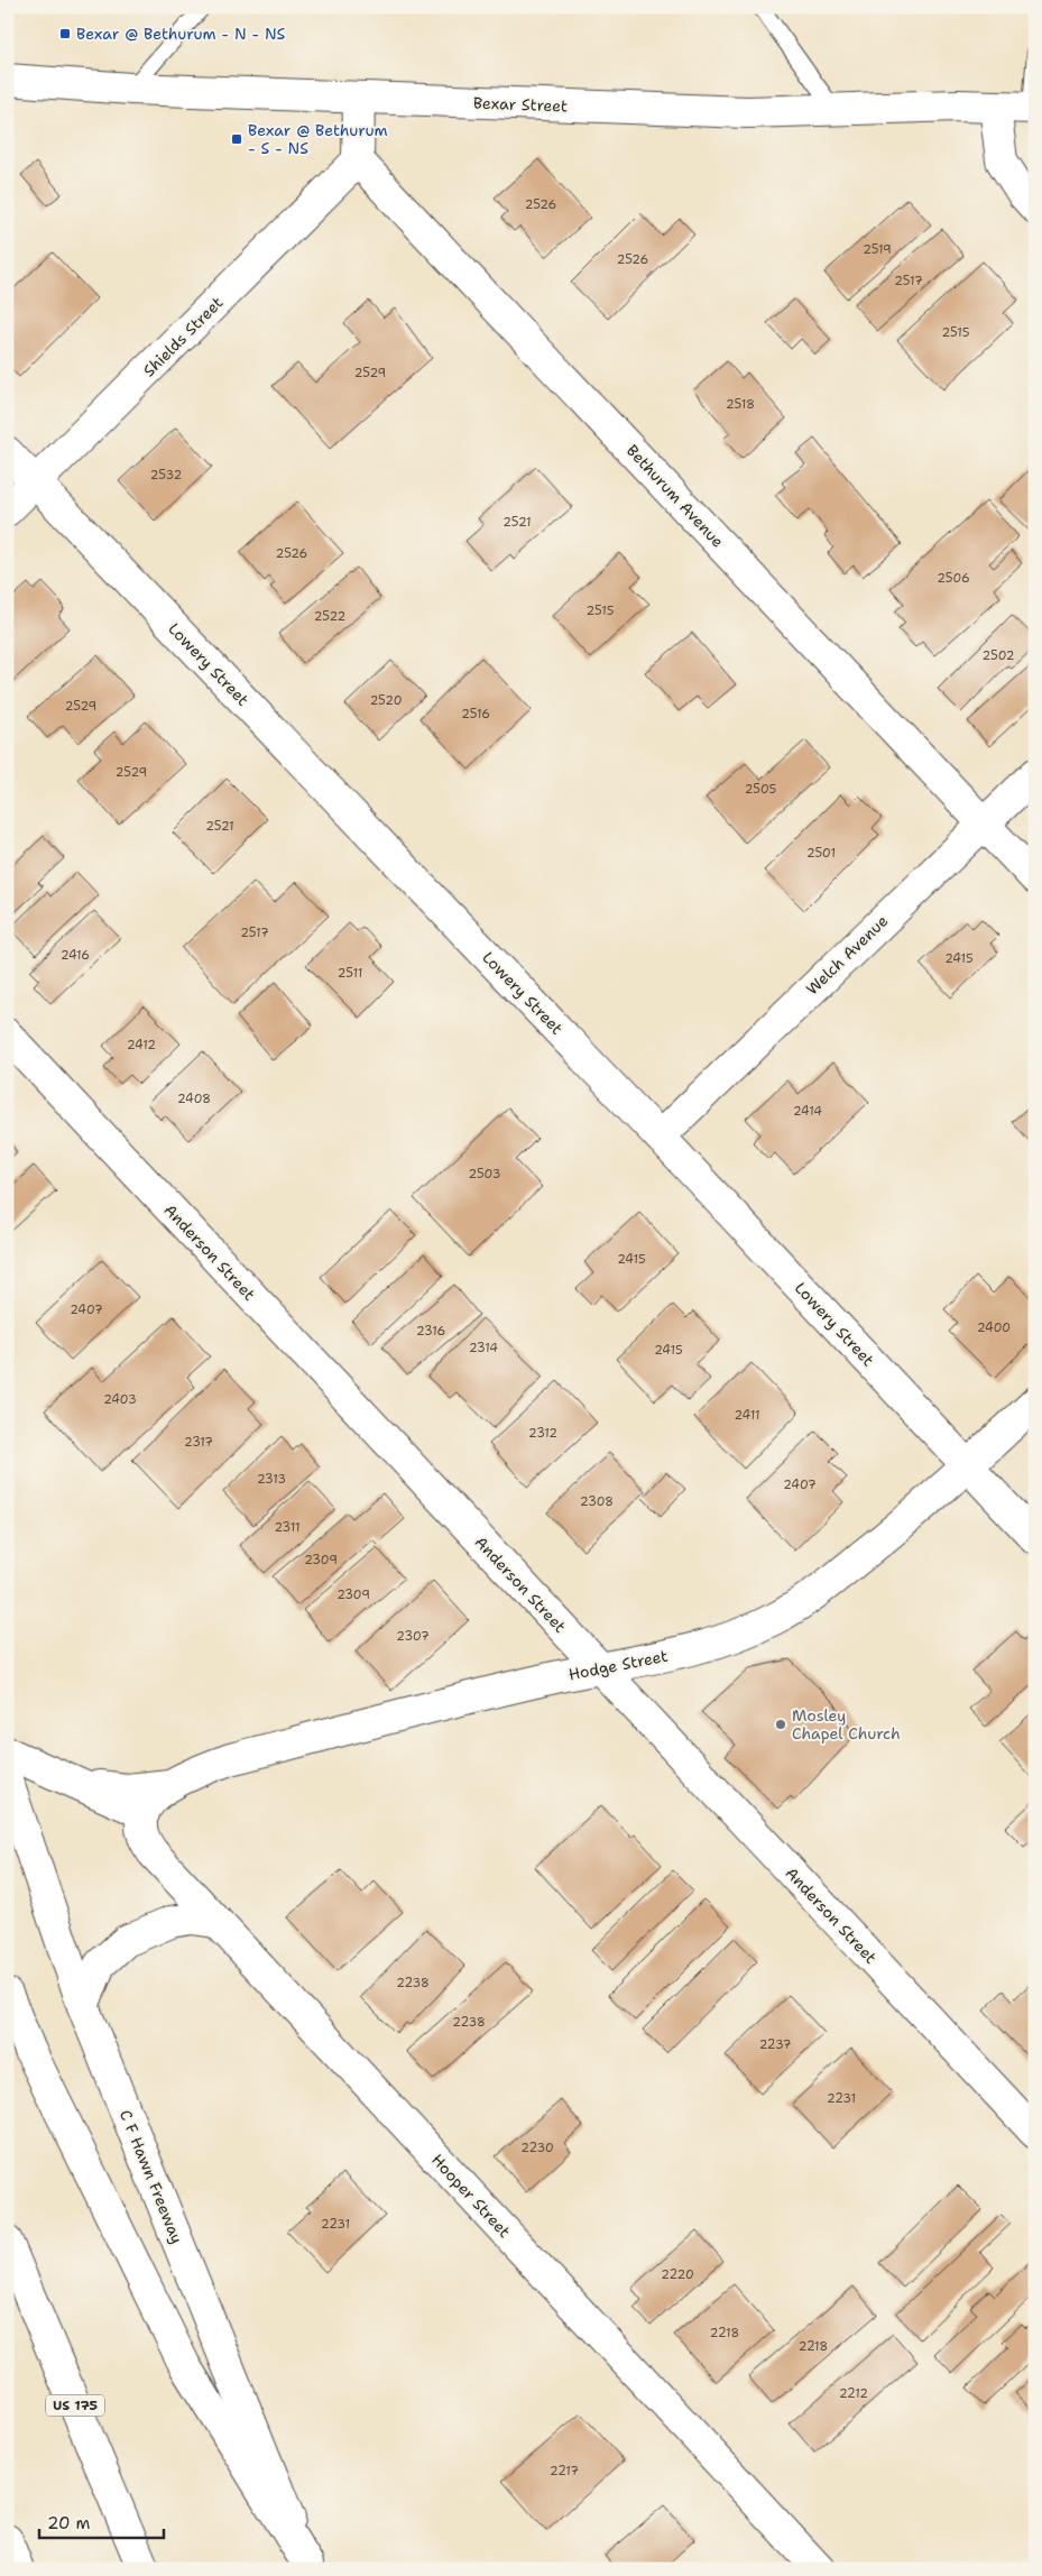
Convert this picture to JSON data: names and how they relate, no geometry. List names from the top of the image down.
{
  "streets": {
    "main road": [
      "Bexar Street",
      "Shields Street",
      "Bethurum Avenue",
      "Lowery Street",
      "Welch Avenue",
      "Anderson Street",
      "Hodge Street",
      "C F Hawn Freeway",
      "Hooper Street",
      "US 175"
    ]
  },
  "crossings": [
    ["Shields Street", "Bethurum Avenue"],
    ["Shields Street", "Lowery Street"],
    ["Bethurum Avenue", "Welch Avenue"],
    ["Lowery Street", "Welch Avenue"],
    ["Lowery Street", "Hodge Street"],
    ["Anderson Street", "Hodge Street"],
    ["Hodge Street", "Hooper Street"]
  ],
  "places": {
    "transit": ["Bexar @ Bethurum - N - NS", "Bexar @ Bethurum - S - NS"],
    "other": ["Mosley Chapel Church"]
  },
  "house_numbers": [
    "2526",
    "2519",
    "2526",
    "2517",
    "2515",
    "2529",
    "2518",
    "2532",
    "2521",
    "2526",
    "2506",
    "2515",
    "2522",
    "2502",
    "2520",
    "2529",
    "2516",
    "2529",
    "2505",
    "2521",
    "2501",
    "2517",
    "2416",
    "2415",
    "2511",
    "2412",
    "2408",
    "2414",
    "2503",
    "2415",
    "2407",
    "2400",
    "2316",
    "2314",
    "2415",
    "2403",
    "2411",
    "2312",
    "2317",
    "2313",
    "2407",
    "2308",
    "2311",
    "2309",
    "2309",
    "2307",
    "2238",
    "2238",
    "2237",
    "2231",
    "2230",
    "2231",
    "2220",
    "2218",
    "2218",
    "2212",
    "2217"
  ],
  "scale_bar": "20 m"
}
